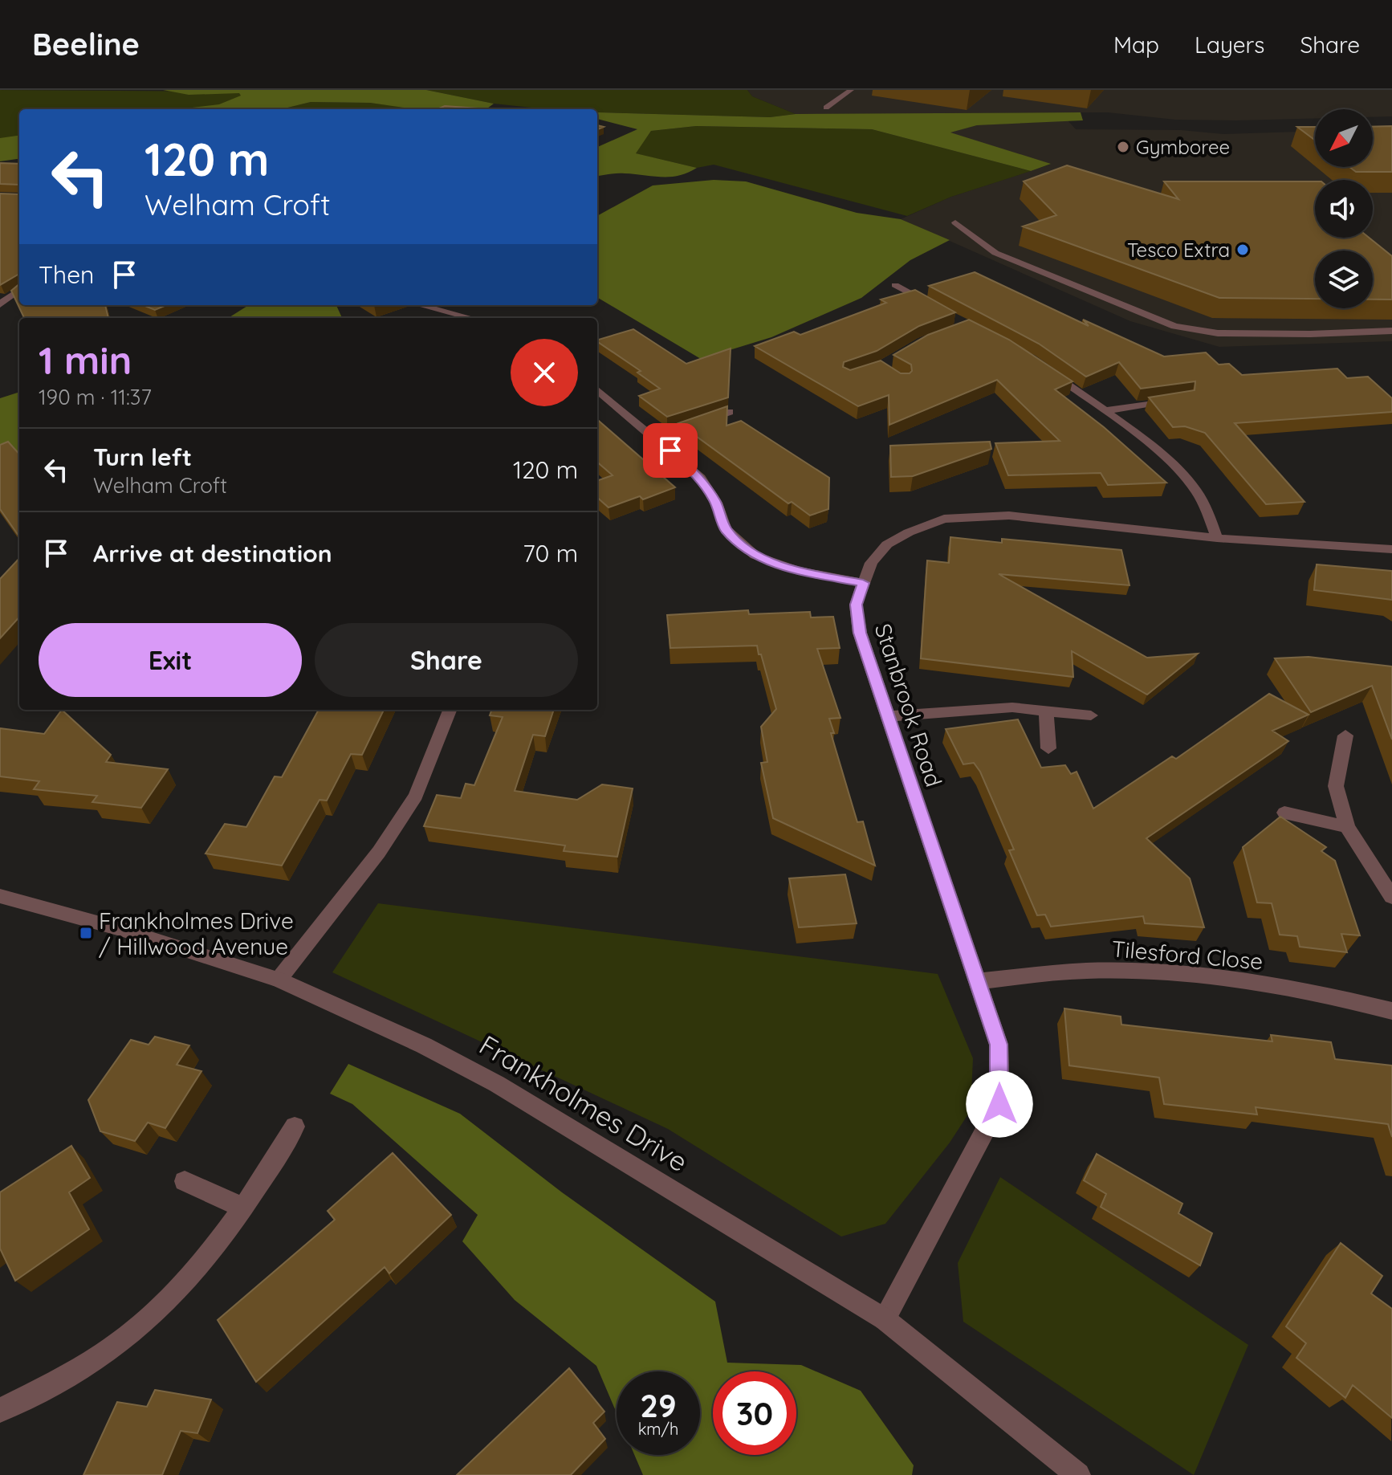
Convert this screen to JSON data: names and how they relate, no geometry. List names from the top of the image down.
{
  "streets": {
    "street": ["Stanbrook Road", "Tilesford Close", "Frankholmes Drive"]
  },
  "crossings": [
    ["Stanbrook Road", "Tilesford Close"],
    ["Stanbrook Road", "Frankholmes Drive"]
  ],
  "places": {
    "other": ["Gymboree", "Tesco Extra"],
    "transit": ["Frankholmes Drive / Hillwood Avenue"]
  },
  "north": "bottom left",
  "page": {
    "header": "Beeline",
    "nav": ["Map", "Layers", "Share"],
    "turn": ["120 m", "Welham Croft"],
    "then": "Then",
    "heading": ["1 min", "190 m · 11:37"],
    "list": [
      {
        "name": "Turn left",
        "note": "Welham Croft",
        "value": "120 m"
      },
      {
        "name": "Arrive at destination",
        "value": "70 m"
      }
    ],
    "buttons": ["Exit", "Share"],
    "speed": "29 km/h",
    "limit": "30"
  }
}
